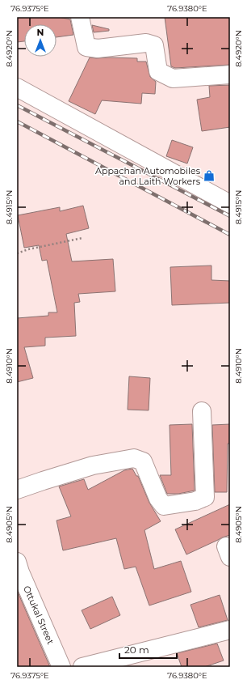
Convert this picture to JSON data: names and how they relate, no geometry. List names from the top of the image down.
{
  "streets": {
    "street": ["Ottukal Street"]
  },
  "places": {
    "shop": ["Appachan Automobiles and Laith Workers"]
  },
  "scale_bar": "20 m",
  "north": "top",
  "coordinates": [
    "76.9375°E",
    "76.9380°E",
    "8.4920°N",
    "8.4915°N",
    "8.4910°N",
    "8.4905°N"
  ]
}
